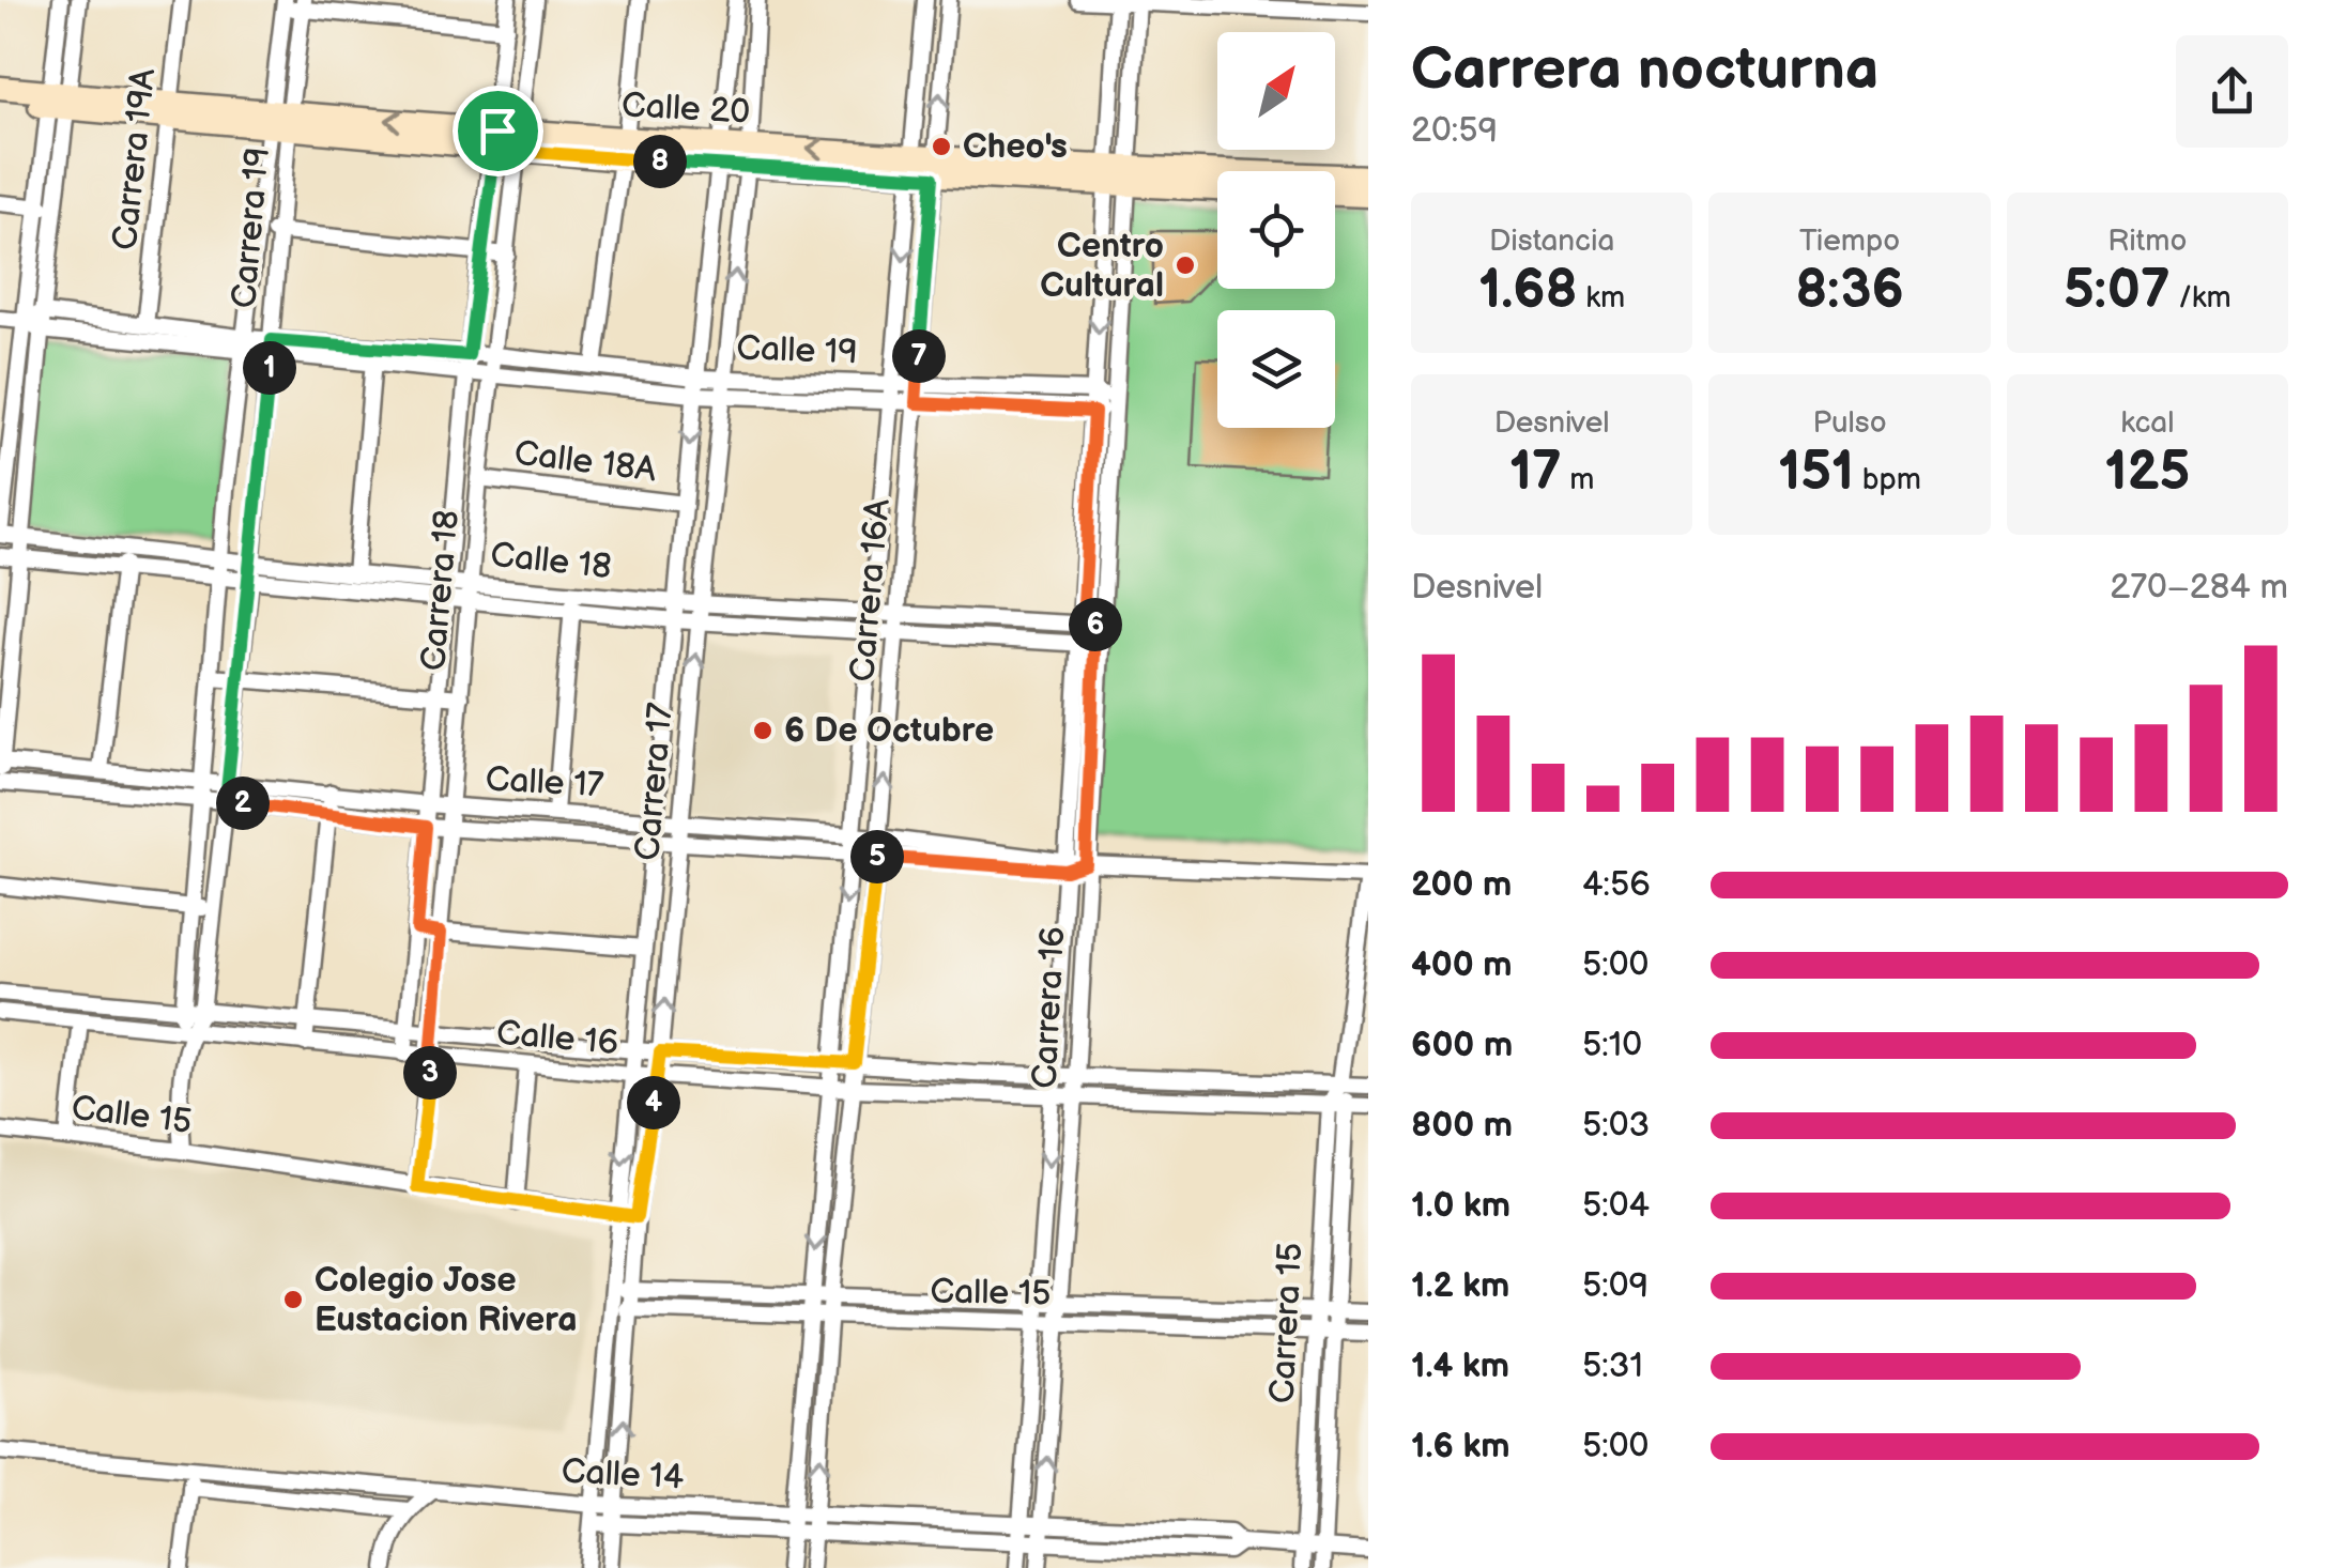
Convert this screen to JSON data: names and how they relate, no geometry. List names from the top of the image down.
{
  "streets": {
    "street": [
      "Calle 20",
      "Carrera 19A",
      "Carrera 19",
      "Calle 19",
      "Calle 18A",
      "Calle 18",
      "Carrera 18",
      "Carrera 16A",
      "Carrera 17",
      "Calle 17",
      "Carrera 16",
      "Calle 16",
      "Calle 15",
      "Carrera 15",
      "Calle 14"
    ]
  },
  "crossings": [
    ["Calle 20", "Carrera 19A"],
    ["Calle 20", "Carrera 19"],
    ["Calle 20", "Carrera 18"],
    ["Calle 20", "Carrera 16A"],
    ["Calle 20", "Carrera 17"],
    ["Calle 20", "Carrera 16"],
    ["Carrera 19A", "Calle 19"],
    ["Carrera 19", "Calle 19"],
    ["Carrera 19", "Calle 18"],
    ["Carrera 19", "Calle 17"],
    ["Carrera 19", "Calle 16"],
    ["Carrera 19", "Calle 15"],
    ["Calle 19", "Carrera 18"],
    ["Calle 19", "Carrera 16A"],
    ["Calle 19", "Carrera 17"],
    ["Calle 19", "Carrera 16"],
    ["Calle 18A", "Carrera 18"],
    ["Calle 18A", "Carrera 17"],
    ["Calle 18", "Carrera 18"],
    ["Calle 18", "Carrera 16A"],
    ["Calle 18", "Carrera 17"],
    ["Calle 18", "Carrera 16"],
    ["Carrera 18", "Calle 17"],
    ["Carrera 18", "Calle 16"],
    ["Carrera 18", "Calle 15"],
    ["Carrera 16A", "Calle 17"],
    ["Carrera 16A", "Calle 16"],
    ["Carrera 16A", "Calle 15"],
    ["Carrera 16A", "Calle 14"],
    ["Carrera 17", "Calle 17"],
    ["Carrera 17", "Calle 16"],
    ["Carrera 17", "Calle 15"],
    ["Carrera 17", "Calle 14"],
    ["Calle 17", "Carrera 16"],
    ["Calle 17", "Carrera 15"],
    ["Carrera 16", "Calle 16"],
    ["Carrera 16", "Calle 15"],
    ["Carrera 16", "Calle 14"],
    ["Calle 16", "Carrera 15"],
    ["Calle 15", "Carrera 15"],
    ["Carrera 15", "Calle 14"]
  ],
  "places": [
    "Cheo's",
    "Centro Cultural",
    "6 De Octubre",
    "Colegio Jose Eustacion Rivera"
  ],
  "north": "top right",
  "page": {
    "heading": ["Carrera nocturna", "20:59"],
    "pins": [
      "8",
      "7",
      "1",
      "6",
      "2",
      "5",
      "3",
      "4"
    ],
    "stats": [
      ["Distancia", "1.68 km"],
      ["Tiempo", "8:36"],
      ["Ritmo", "5:07 /km"],
      ["Desnivel", "17 m"],
      ["Pulso", "151 bpm"],
      ["kcal", "125"]
    ],
    "chart": ["Desnivel", "270–284 m"],
    "list": [
      {
        "name": "200 m",
        "note": "4:56"
      },
      {
        "name": "400 m",
        "note": "5:00"
      },
      {
        "name": "600 m",
        "note": "5:10"
      },
      {
        "name": "800 m",
        "note": "5:03"
      },
      {
        "name": "1.0 km",
        "note": "5:04"
      },
      {
        "name": "1.2 km",
        "note": "5:09"
      },
      {
        "name": "1.4 km",
        "note": "5:31"
      },
      {
        "name": "1.6 km",
        "note": "5:00"
      }
    ]
  }
}
